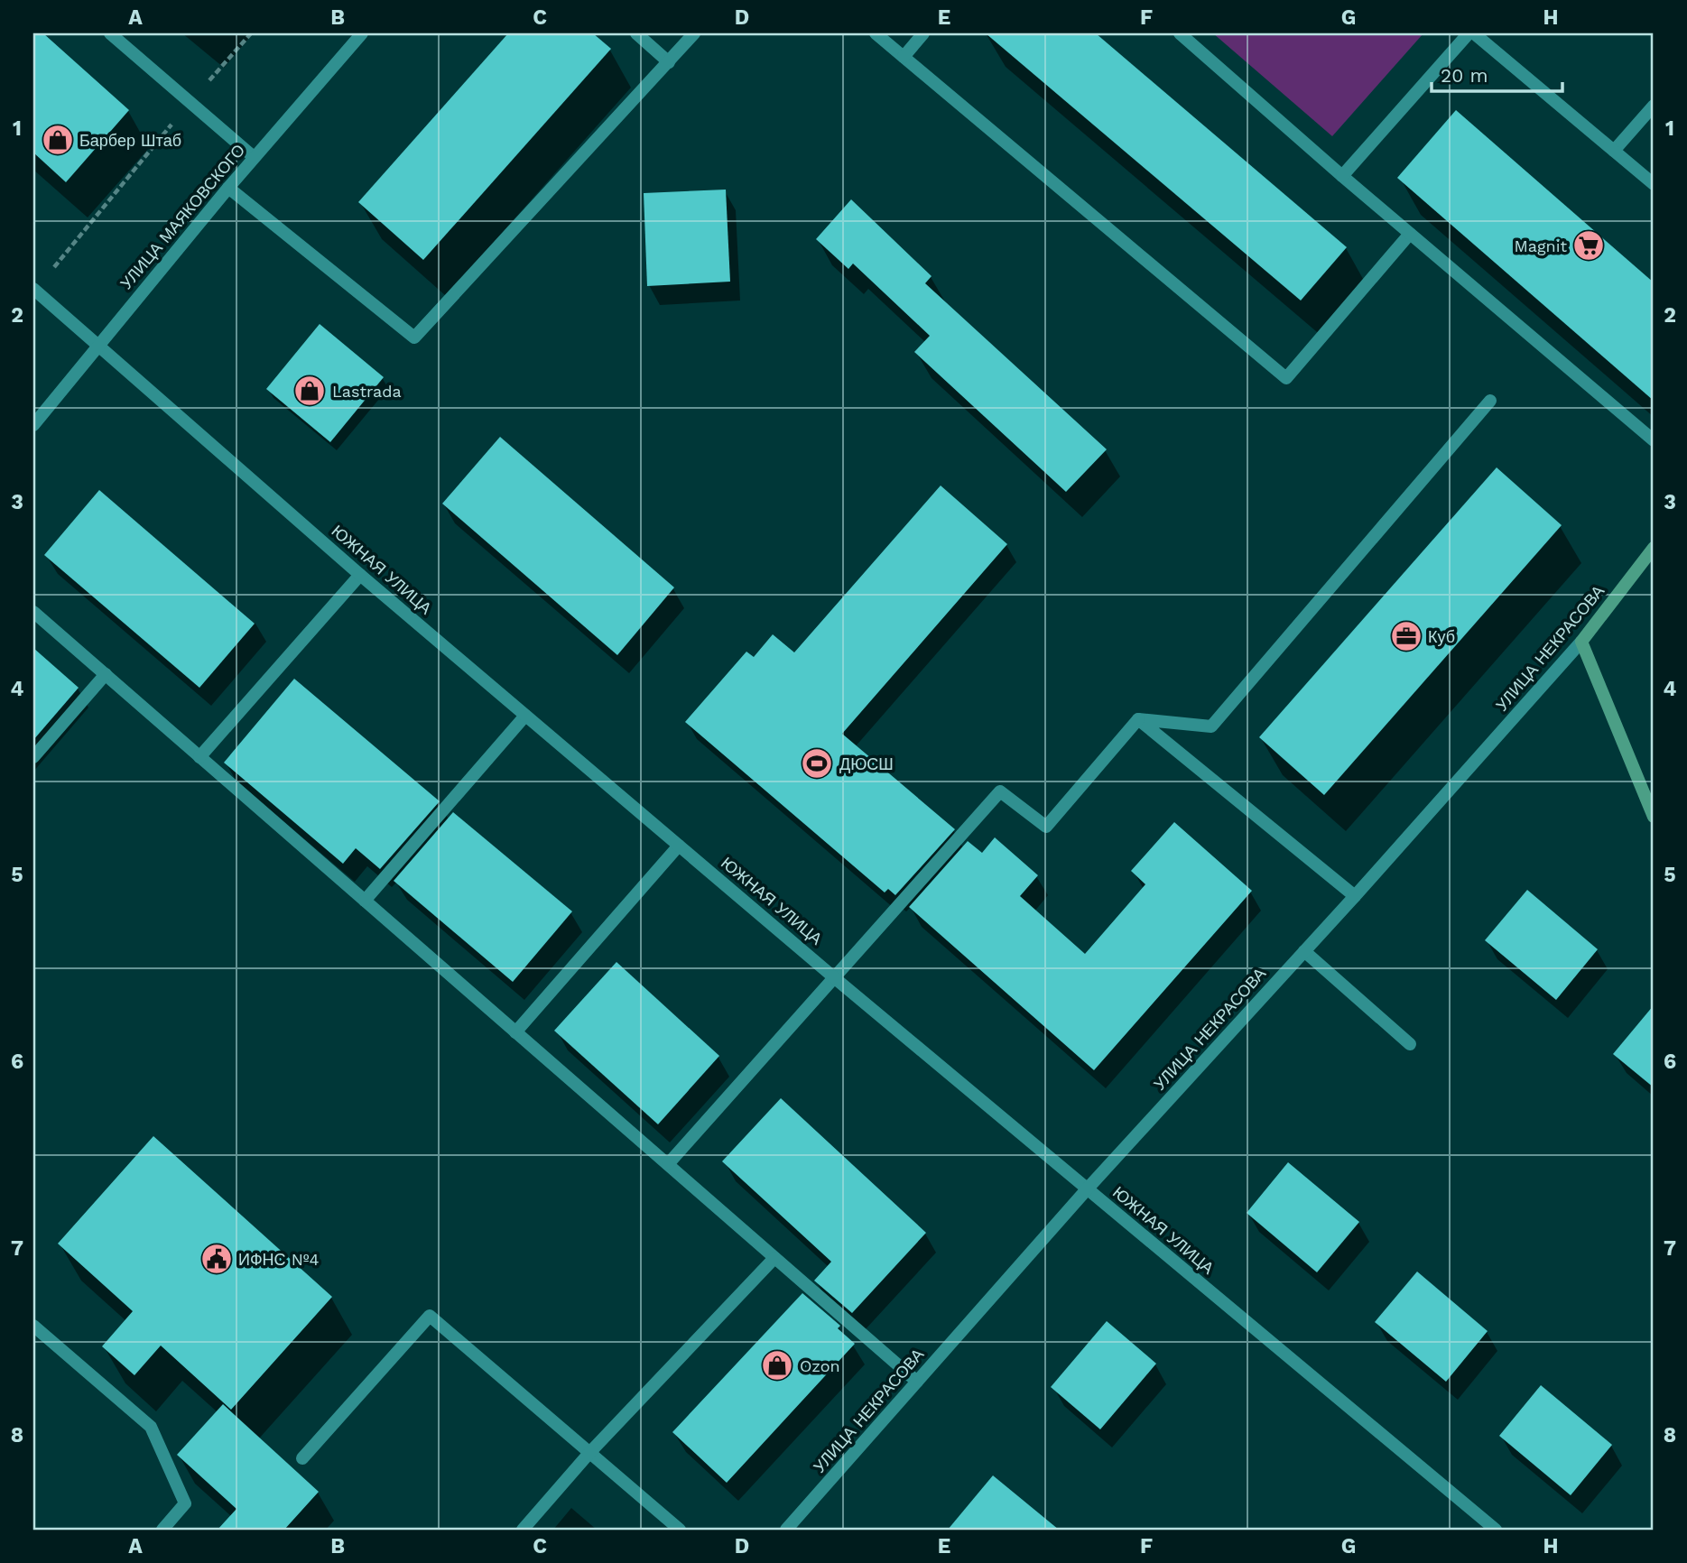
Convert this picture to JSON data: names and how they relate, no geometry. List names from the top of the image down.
{
  "streets": {
    "main road": ["УЛИЦА НЕКРАСОВА"],
    "street": ["УЛИЦА МАЯКОВСКОГО", "ЮЖНАЯ УЛИЦА"]
  },
  "crossings": [
    ["УЛИЦА МАЯКОВСКОГО", "ЮЖНАЯ УЛИЦА"],
    ["ЮЖНАЯ УЛИЦА", "УЛИЦА НЕКРАСОВА"]
  ],
  "places": {
    "shop": ["Барбер Штаб", "Lastrada", "Ozon"],
    "supermarket": ["Magnit"],
    "office": ["Куб"],
    "sports": ["ДЮСШ"],
    "public building": ["ИФНС №4"]
  },
  "scale_bar": "20 m",
  "grid": {
    "columns": [
      "A",
      "B",
      "C",
      "D",
      "E",
      "F",
      "G",
      "H"
    ],
    "rows": [
      "1",
      "2",
      "3",
      "4",
      "5",
      "6",
      "7",
      "8"
    ]
  }
}
